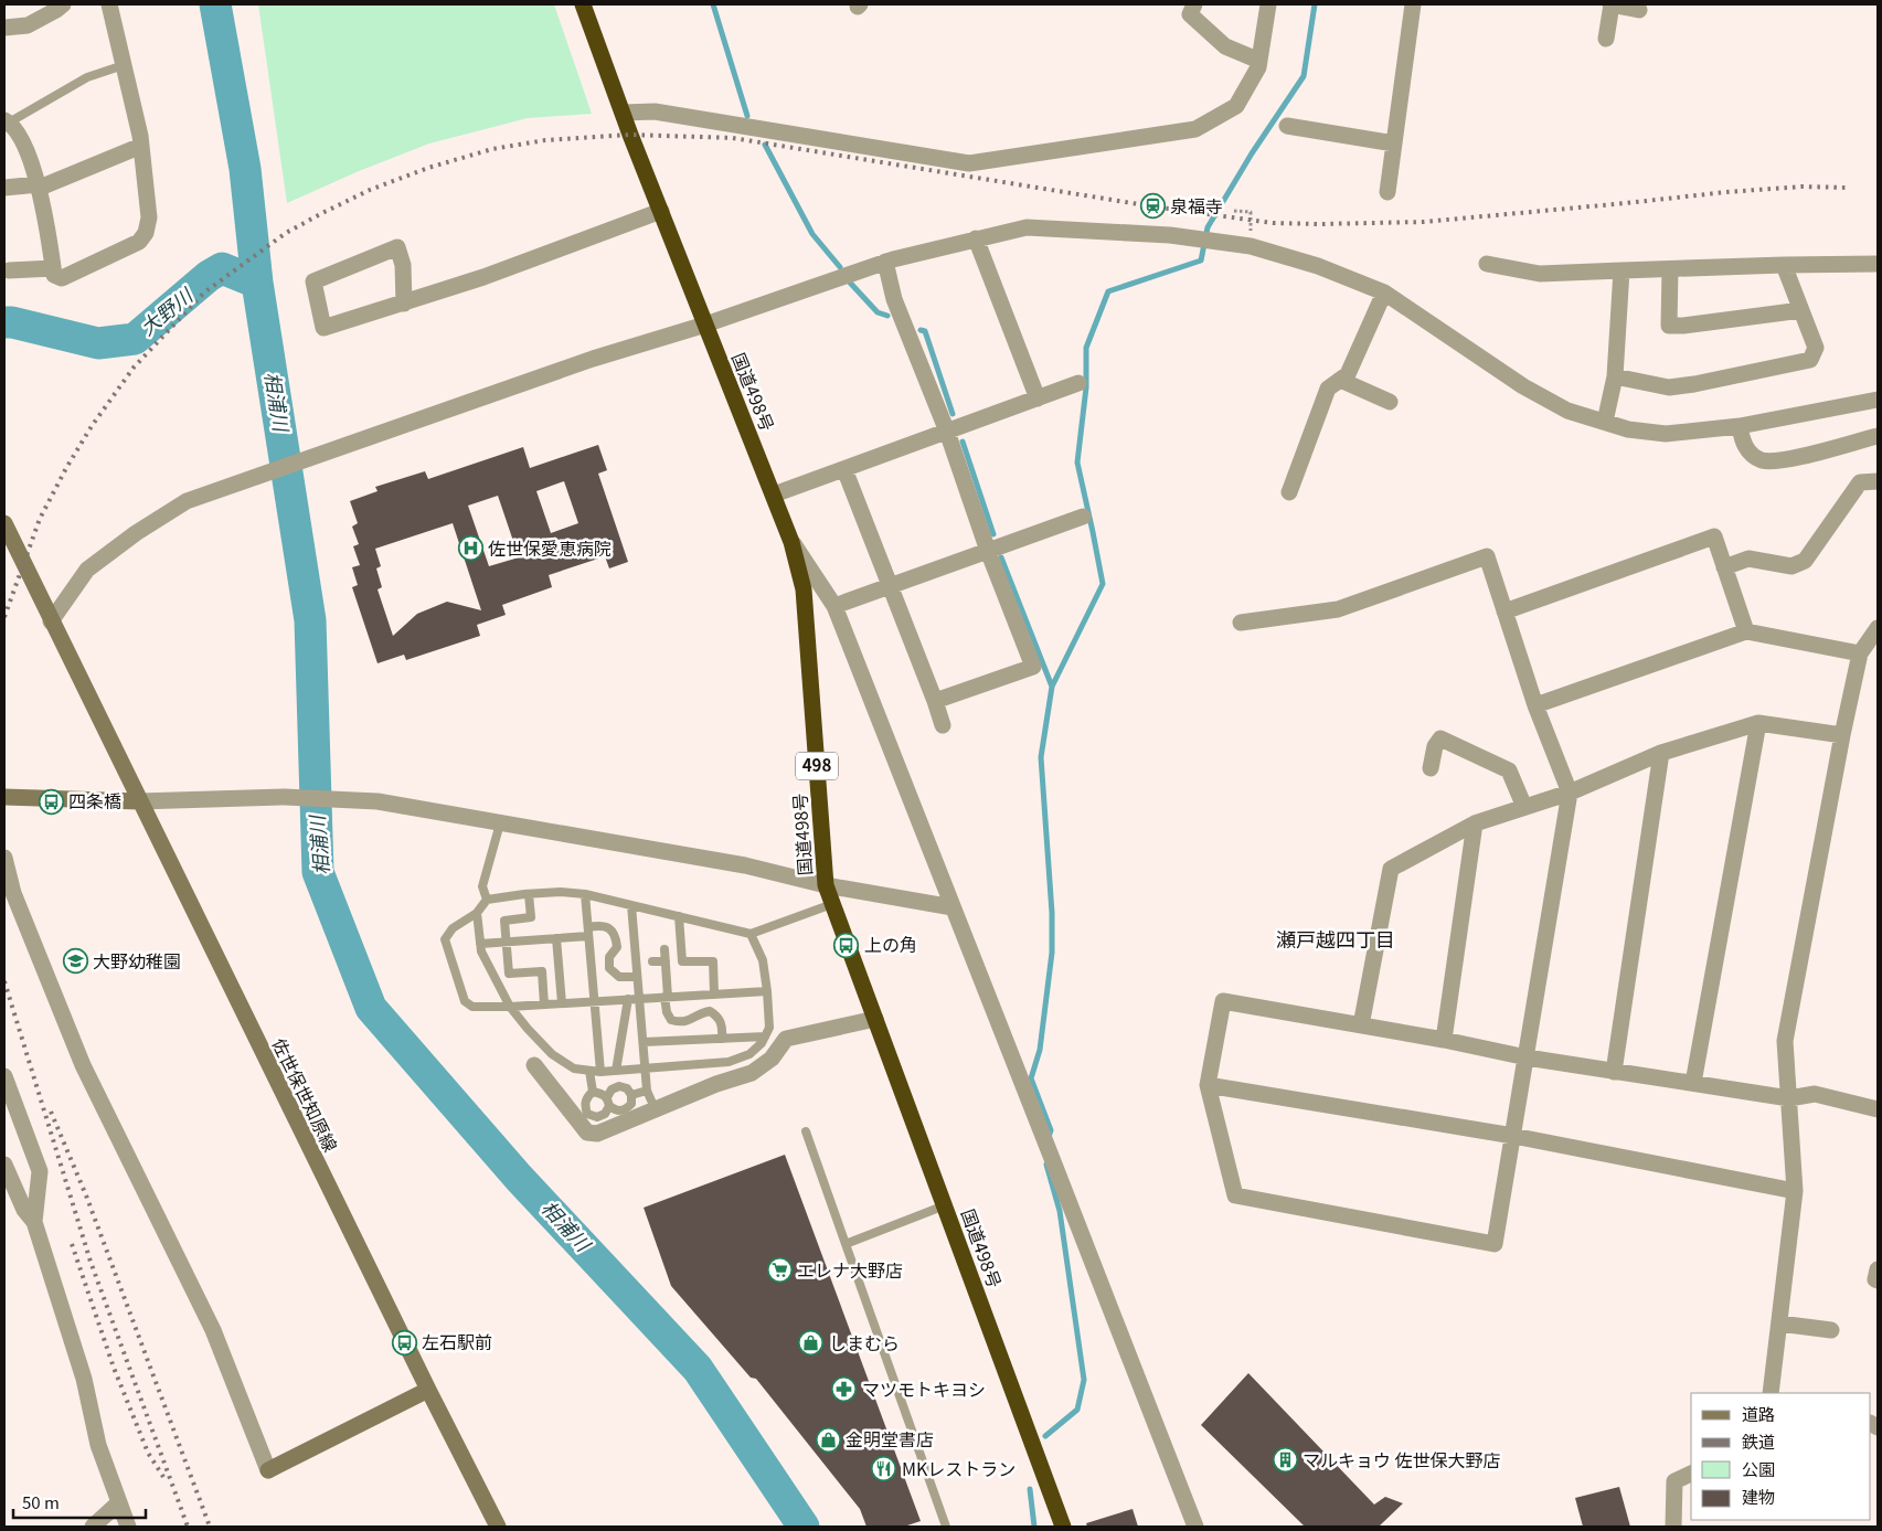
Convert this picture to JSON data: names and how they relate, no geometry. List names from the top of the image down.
{
  "streets": {
    "highway": ["国道498号", "498"],
    "main road": ["佐世保世知原線"]
  },
  "districts": ["瀬戸越四丁目"],
  "water": ["大野川", "相浦川"],
  "places": {
    "station": ["泉福寺"],
    "hospital": ["佐世保愛恵病院"],
    "bus stop": ["四条橋", "上の角", "左石駅前"],
    "school or university": ["大野幼稚園"],
    "supermarket": ["エレナ大野店"],
    "shop": ["しまむら", "金明堂書店"],
    "pharmacy": ["マツモトキヨシ"],
    "building": ["マルキョウ 佐世保大野店"],
    "restaurant": ["MKレストラン"]
  },
  "legend": [
    "道路",
    "鉄道",
    "公園",
    "建物"
  ],
  "scale_bar": "50 m"
}
